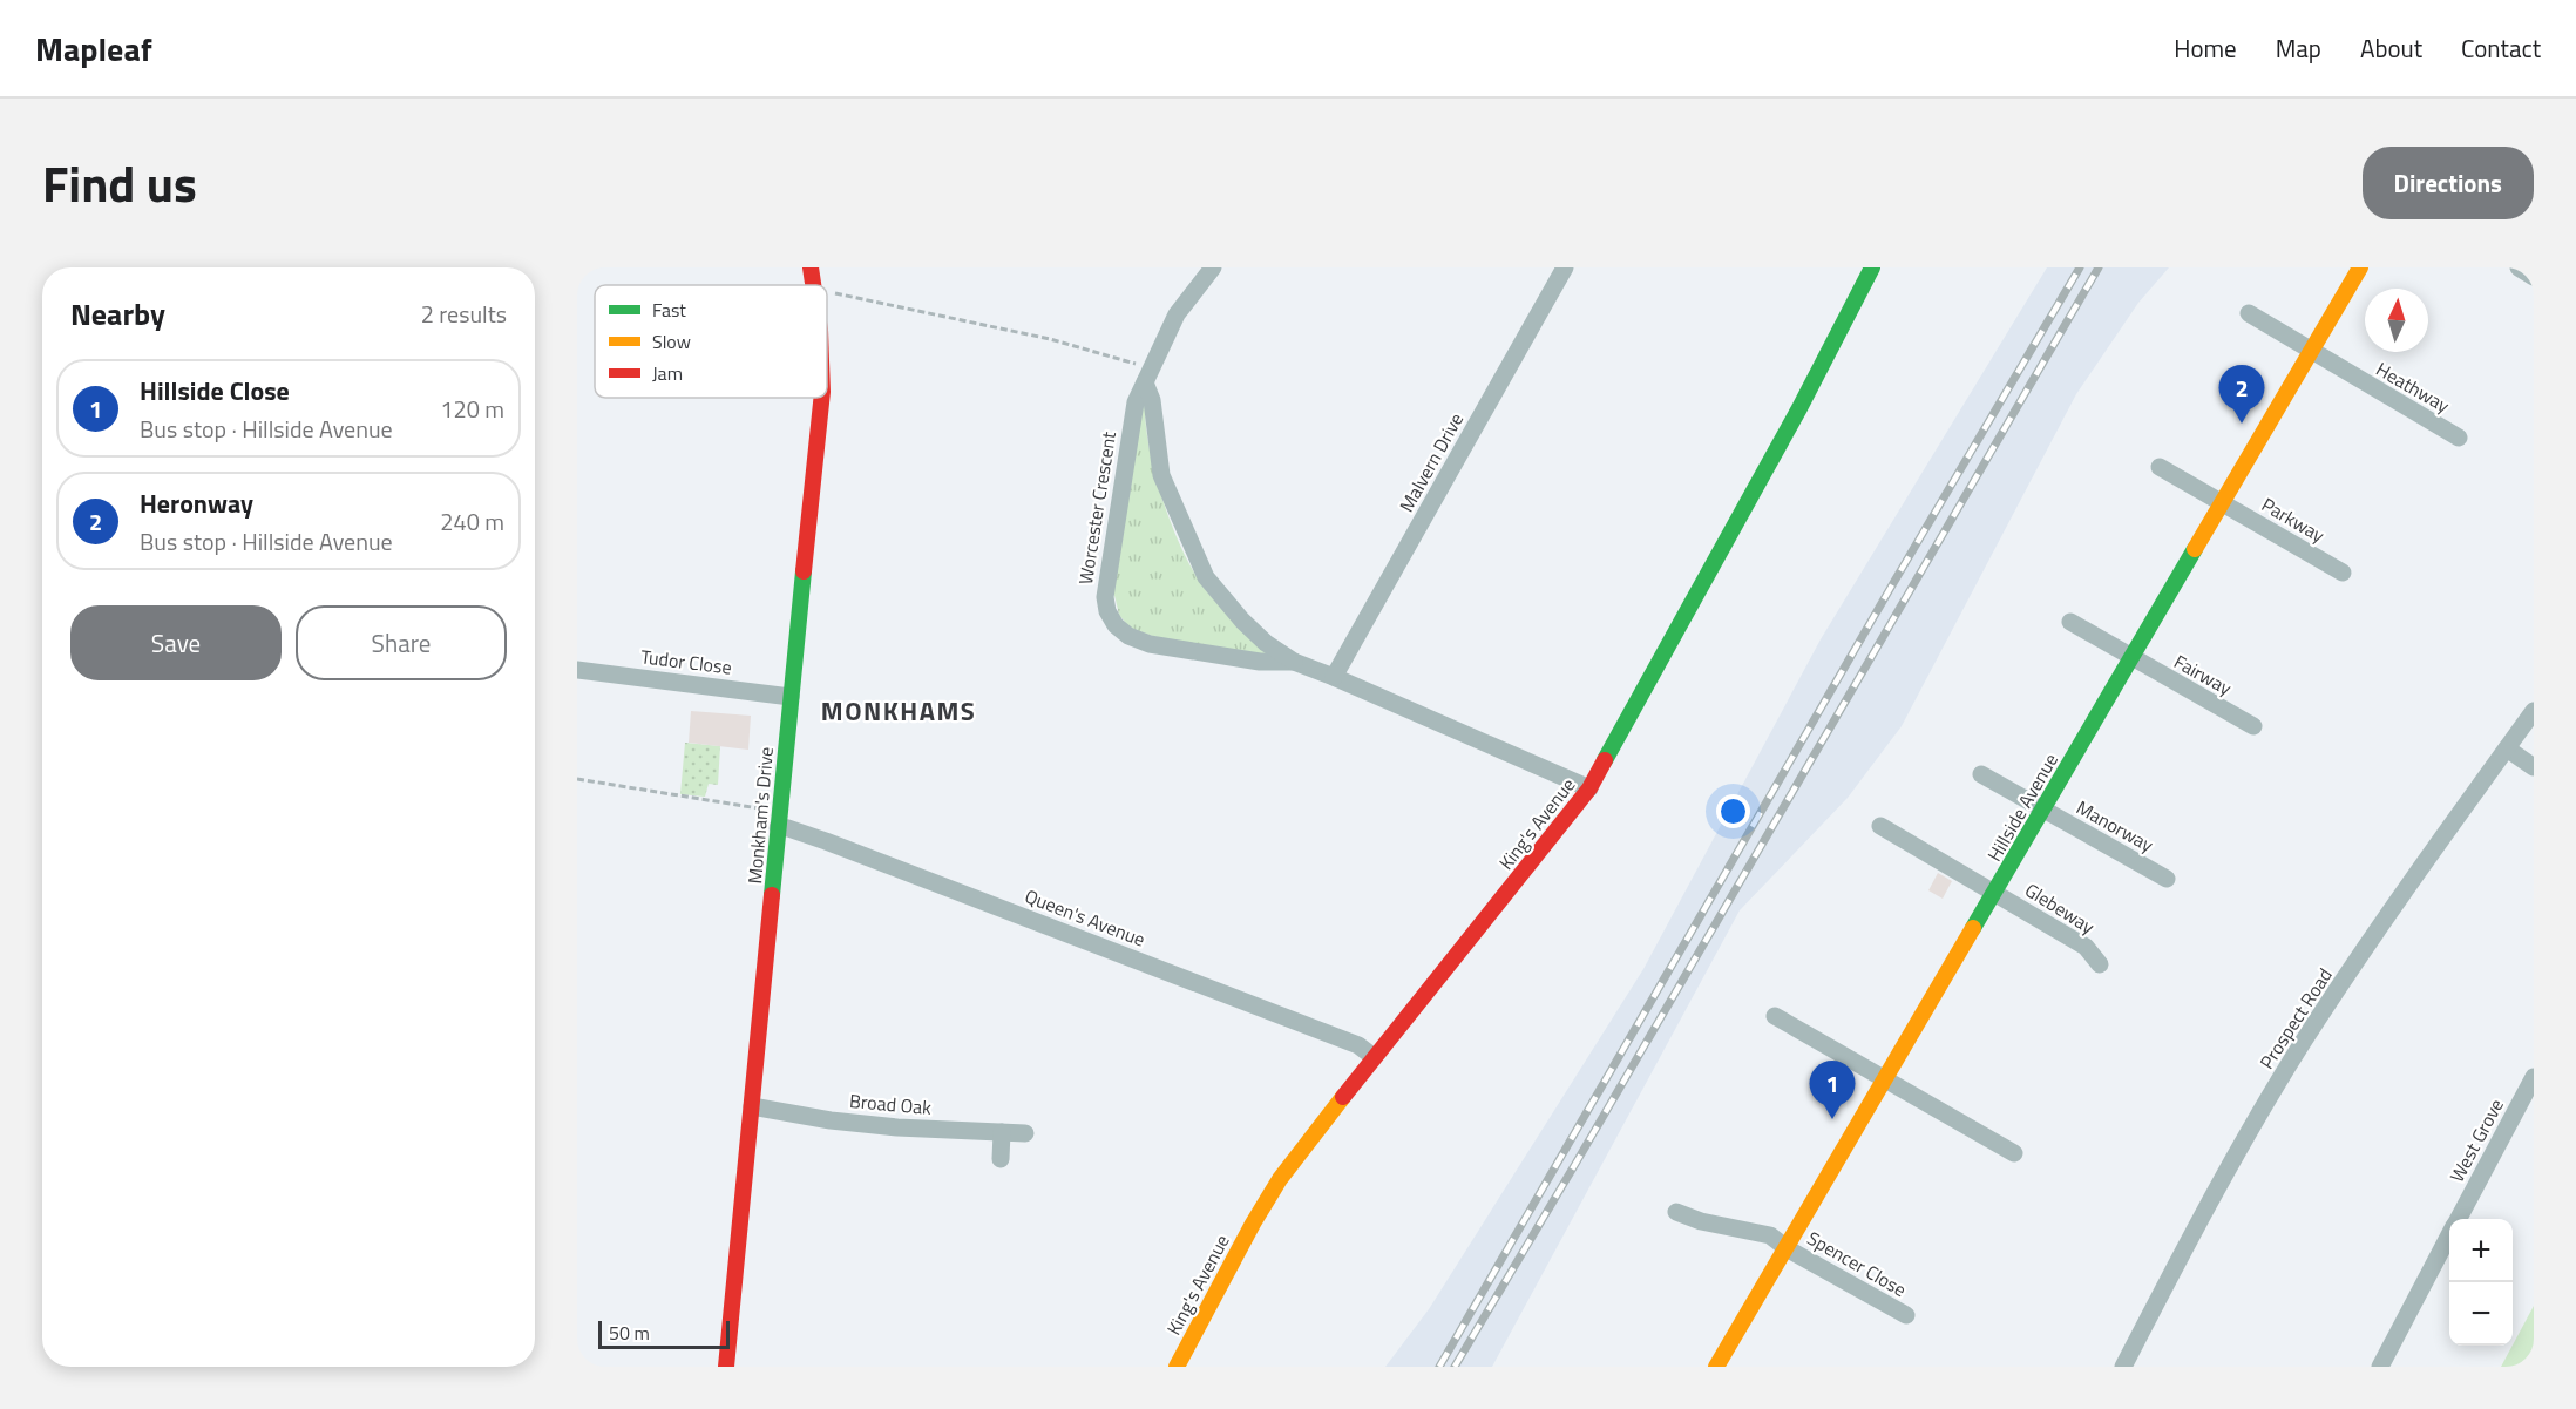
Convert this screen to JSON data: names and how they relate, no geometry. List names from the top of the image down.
{
  "streets": {
    "street": [
      "Heathway",
      "Malvern Drive",
      "Worcester Crescent",
      "Parkway",
      "Tudor Close",
      "Fairway",
      "Hillside Avenue",
      "Monkham's Drive",
      "King's Avenue",
      "Manorway",
      "Glebeway",
      "Queen's Avenue",
      "Prospect Road",
      "Broad Oak",
      "West Grove",
      "Spencer Close"
    ]
  },
  "crossings": [
    ["Heathway", "Hillside Avenue"],
    ["Malvern Drive", "Worcester Crescent"],
    ["Worcester Crescent", "King's Avenue"],
    ["Parkway", "Hillside Avenue"],
    ["Tudor Close", "Monkham's Drive"],
    ["Fairway", "Hillside Avenue"],
    ["Hillside Avenue", "Manorway"],
    ["Hillside Avenue", "Glebeway"],
    ["Hillside Avenue", "Spencer Close"],
    ["Monkham's Drive", "Queen's Avenue"],
    ["Monkham's Drive", "Broad Oak"],
    ["King's Avenue", "Queen's Avenue"]
  ],
  "districts": ["MONKHAMS"],
  "legend": ["Fast", "Slow", "Jam"],
  "scale_bar": "50 m",
  "north": "top",
  "page": {
    "header": "Mapleaf",
    "nav": [
      "Home",
      "Map",
      "About",
      "Contact"
    ],
    "title": "Find us",
    "buttons": [
      "Directions",
      ["Save", "Share"]
    ],
    "heading": ["Nearby", "2 results"],
    "list": [
      {
        "mark": "1",
        "name": "Hillside Close",
        "note": "Bus stop · Hillside Avenue",
        "value": "120 m"
      },
      {
        "mark": "2",
        "name": "Heronway",
        "note": "Bus stop · Hillside Avenue",
        "value": "240 m"
      }
    ],
    "pins": ["2", "1"],
    "map_buttons": ["+", "−"],
    "scale": "50 m"
  }
}
